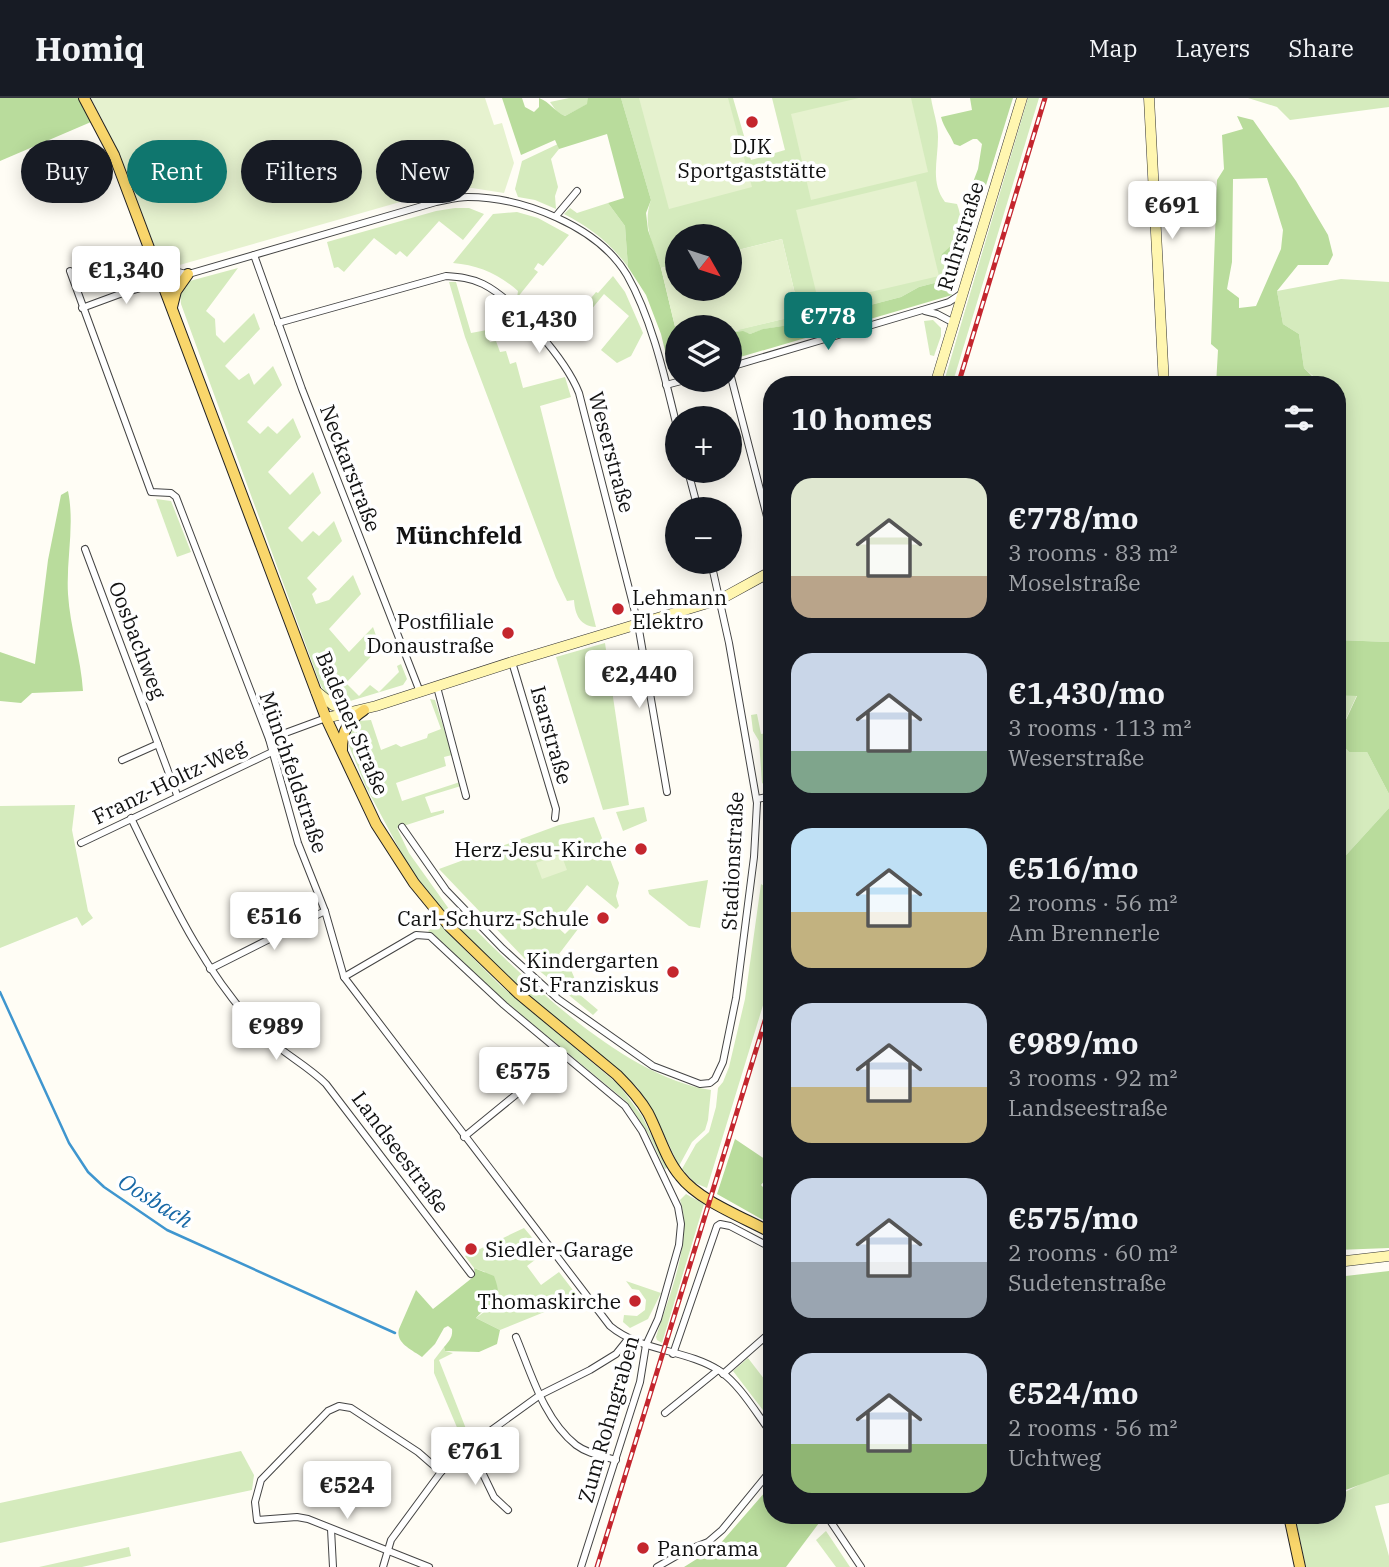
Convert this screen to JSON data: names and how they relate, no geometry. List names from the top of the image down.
{
  "streets": {
    "main road": ["Badener Straße"],
    "street": [
      "Ruhrstraße",
      "Weserstraße",
      "Neckarstraße",
      "Oosbachweg",
      "Isarstraße",
      "Münchfeldstraße",
      "Franz-Holtz-Weg",
      "Stadionstraße",
      "Landseestraße",
      "Zum Rohngraben"
    ]
  },
  "crossings": [
    ["Weserstraße", "Neckarstraße"],
    ["Oosbachweg", "Franz-Holtz-Weg"],
    ["Badener Straße", "Franz-Holtz-Weg"],
    ["Münchfeldstraße", "Franz-Holtz-Weg"],
    ["Münchfeldstraße", "Zum Rohngraben"],
    ["Franz-Holtz-Weg", "Landseestraße"]
  ],
  "districts": ["Münchfeld"],
  "water": ["Oosbach"],
  "places": [
    "DJK Sportgaststätte",
    "Lehmann Elektro",
    "Postfiliale Donaustraße",
    "Herz-Jesu-Kirche",
    "Carl-Schurz-Schule",
    "Kindergarten St. Franziskus",
    "Siedler-Garage",
    "Thomaskirche",
    "Panorama"
  ],
  "north": "bottom right",
  "page": {
    "header": "Homiq",
    "nav": ["Map", "Layers", "Share"],
    "chip": [
      "Buy",
      "Rent",
      "Filters",
      "New"
    ],
    "price": [
      "€691",
      "€1,340",
      "€778",
      "€1,430",
      "€2,440",
      "€516",
      "€989",
      "€575",
      "€761",
      "€524"
    ],
    "map_buttons": ["+", "−"],
    "heading": "10 homes",
    "list": [
      {
        "name": "€778/mo",
        "note": "3 rooms · 83 m² · Moselstraße"
      },
      {
        "name": "€1,430/mo",
        "note": "3 rooms · 113 m² · Weserstraße"
      },
      {
        "name": "€516/mo",
        "note": "2 rooms · 56 m² · Am Brennerle"
      },
      {
        "name": "€989/mo",
        "note": "3 rooms · 92 m² · Landseestraße"
      },
      {
        "name": "€575/mo",
        "note": "2 rooms · 60 m² · Sudetenstraße"
      },
      {
        "name": "€524/mo",
        "note": "2 rooms · 56 m² · Uchtweg"
      }
    ]
  }
}
